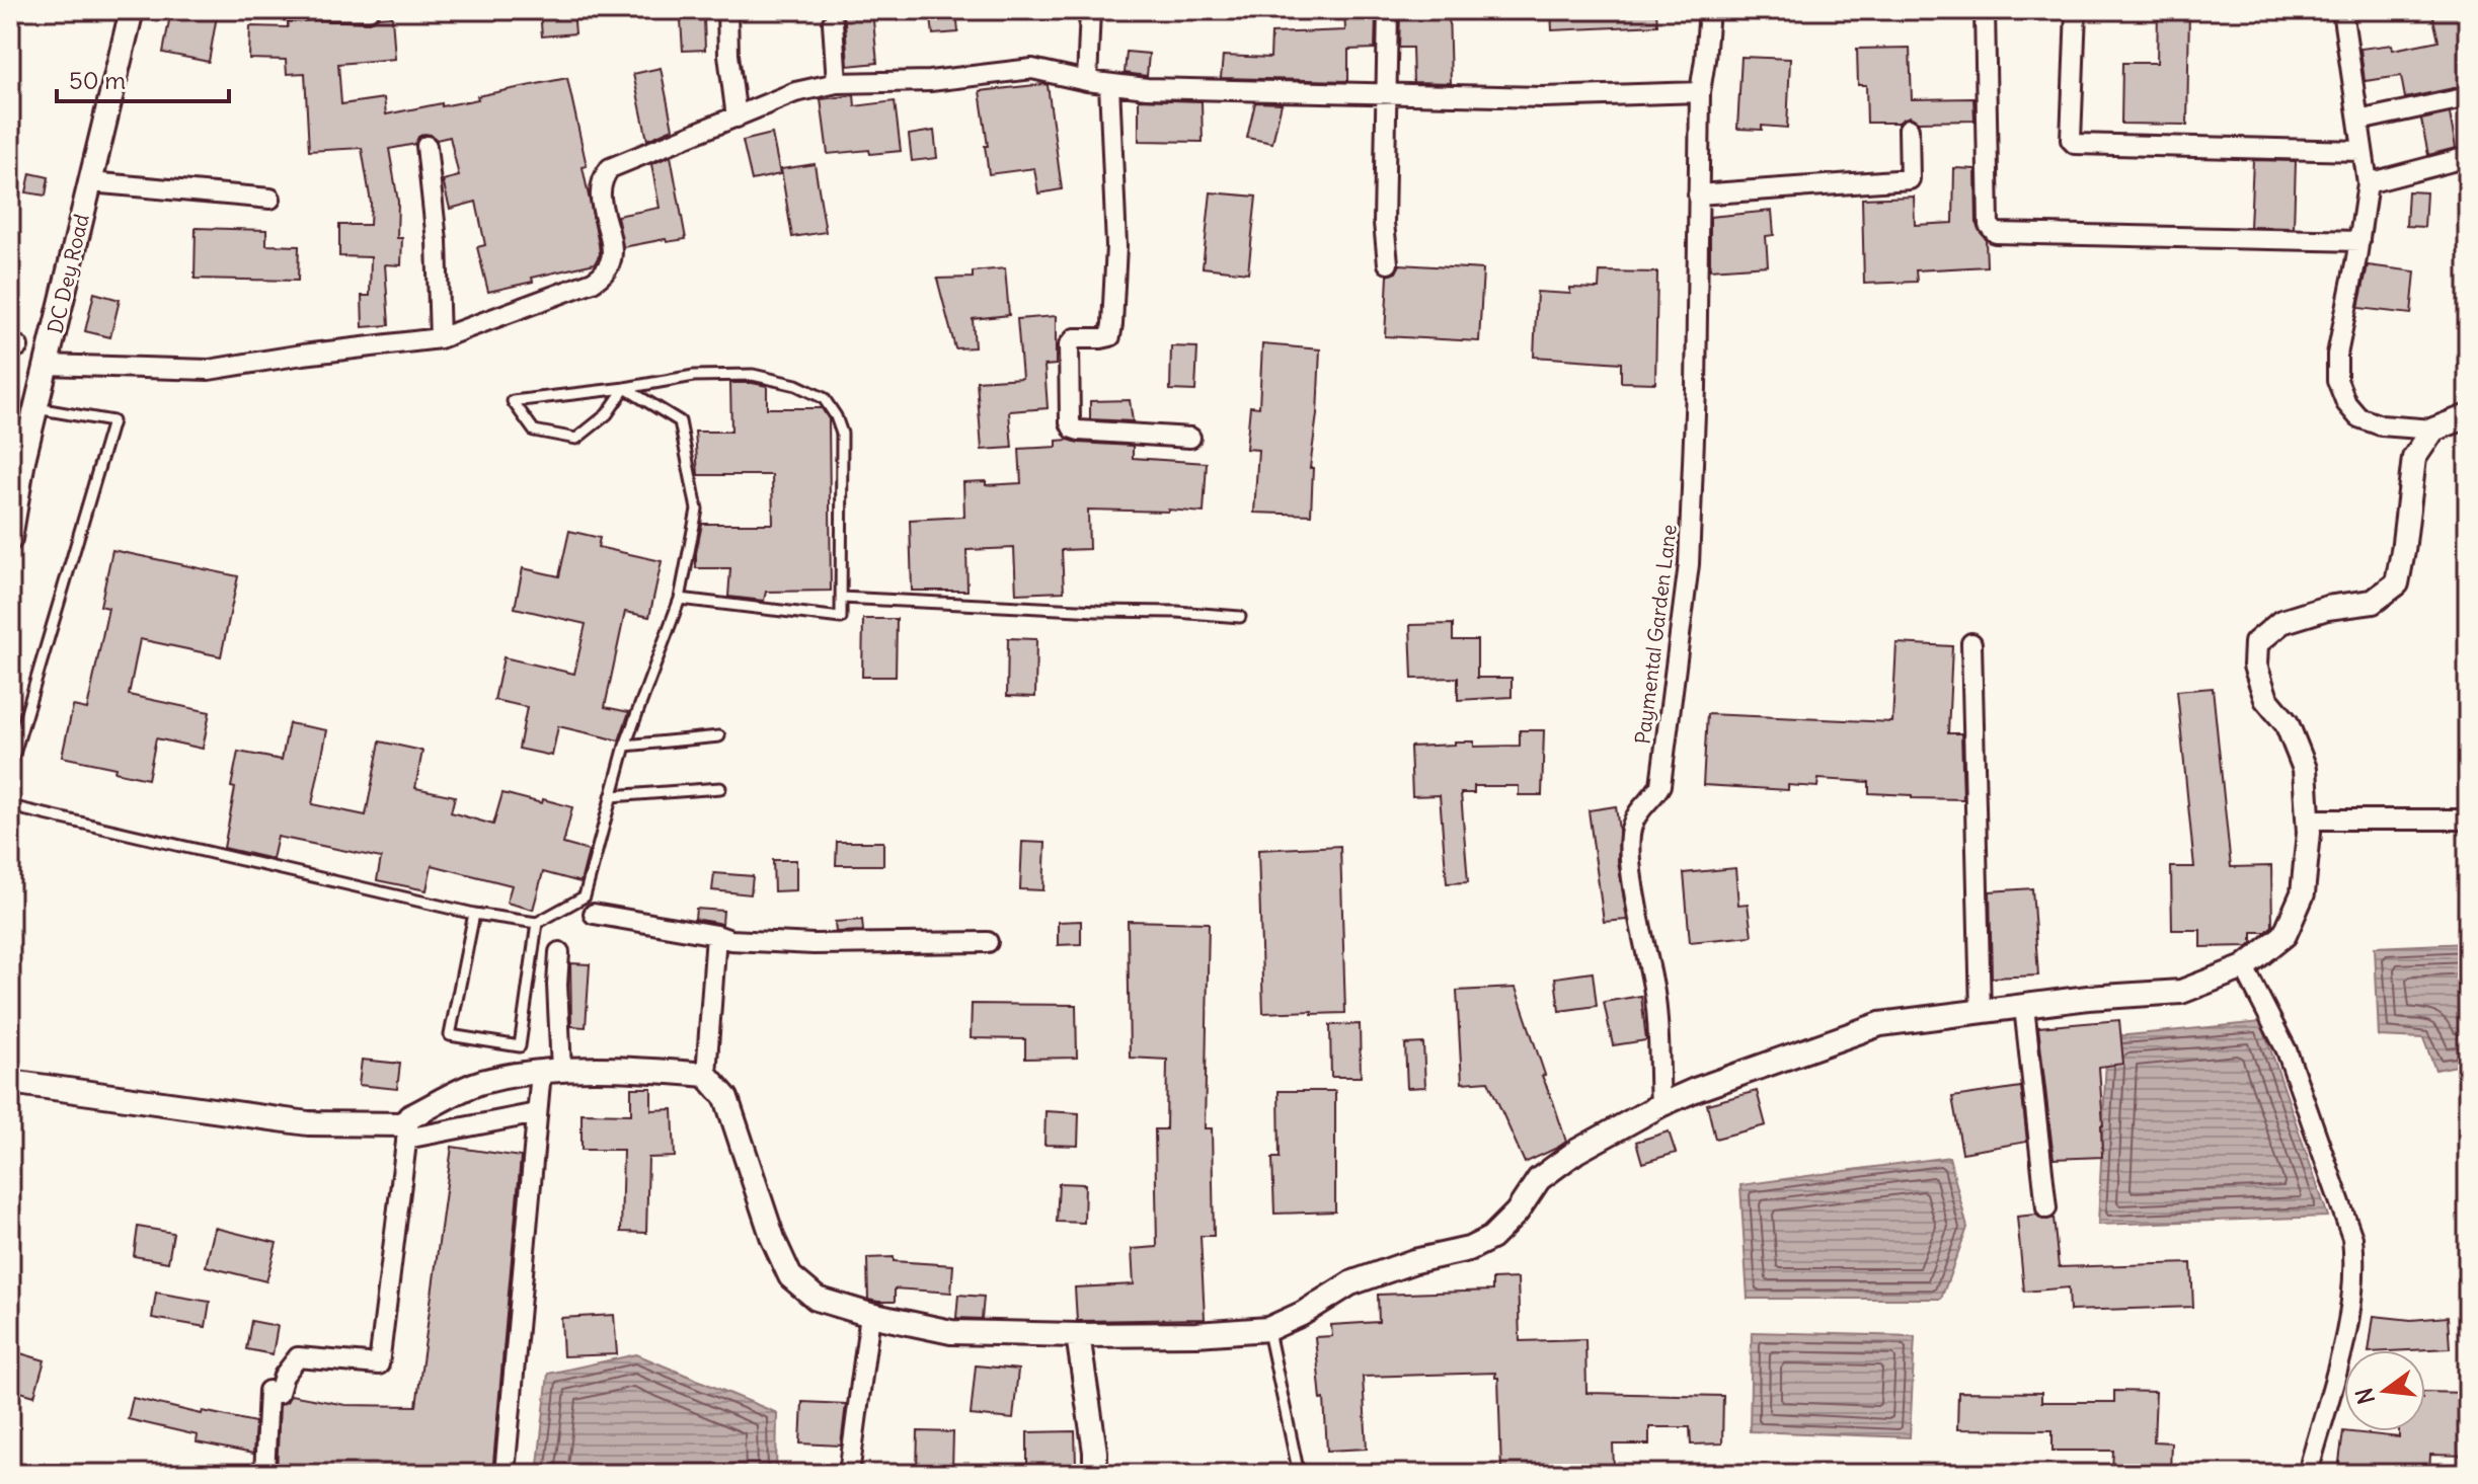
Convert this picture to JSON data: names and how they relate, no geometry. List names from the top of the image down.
{
  "streets": {
    "street": ["DC Dey Road", "Paymental Garden Lane"]
  },
  "scale_bar": "50 m",
  "north": "left"
}
